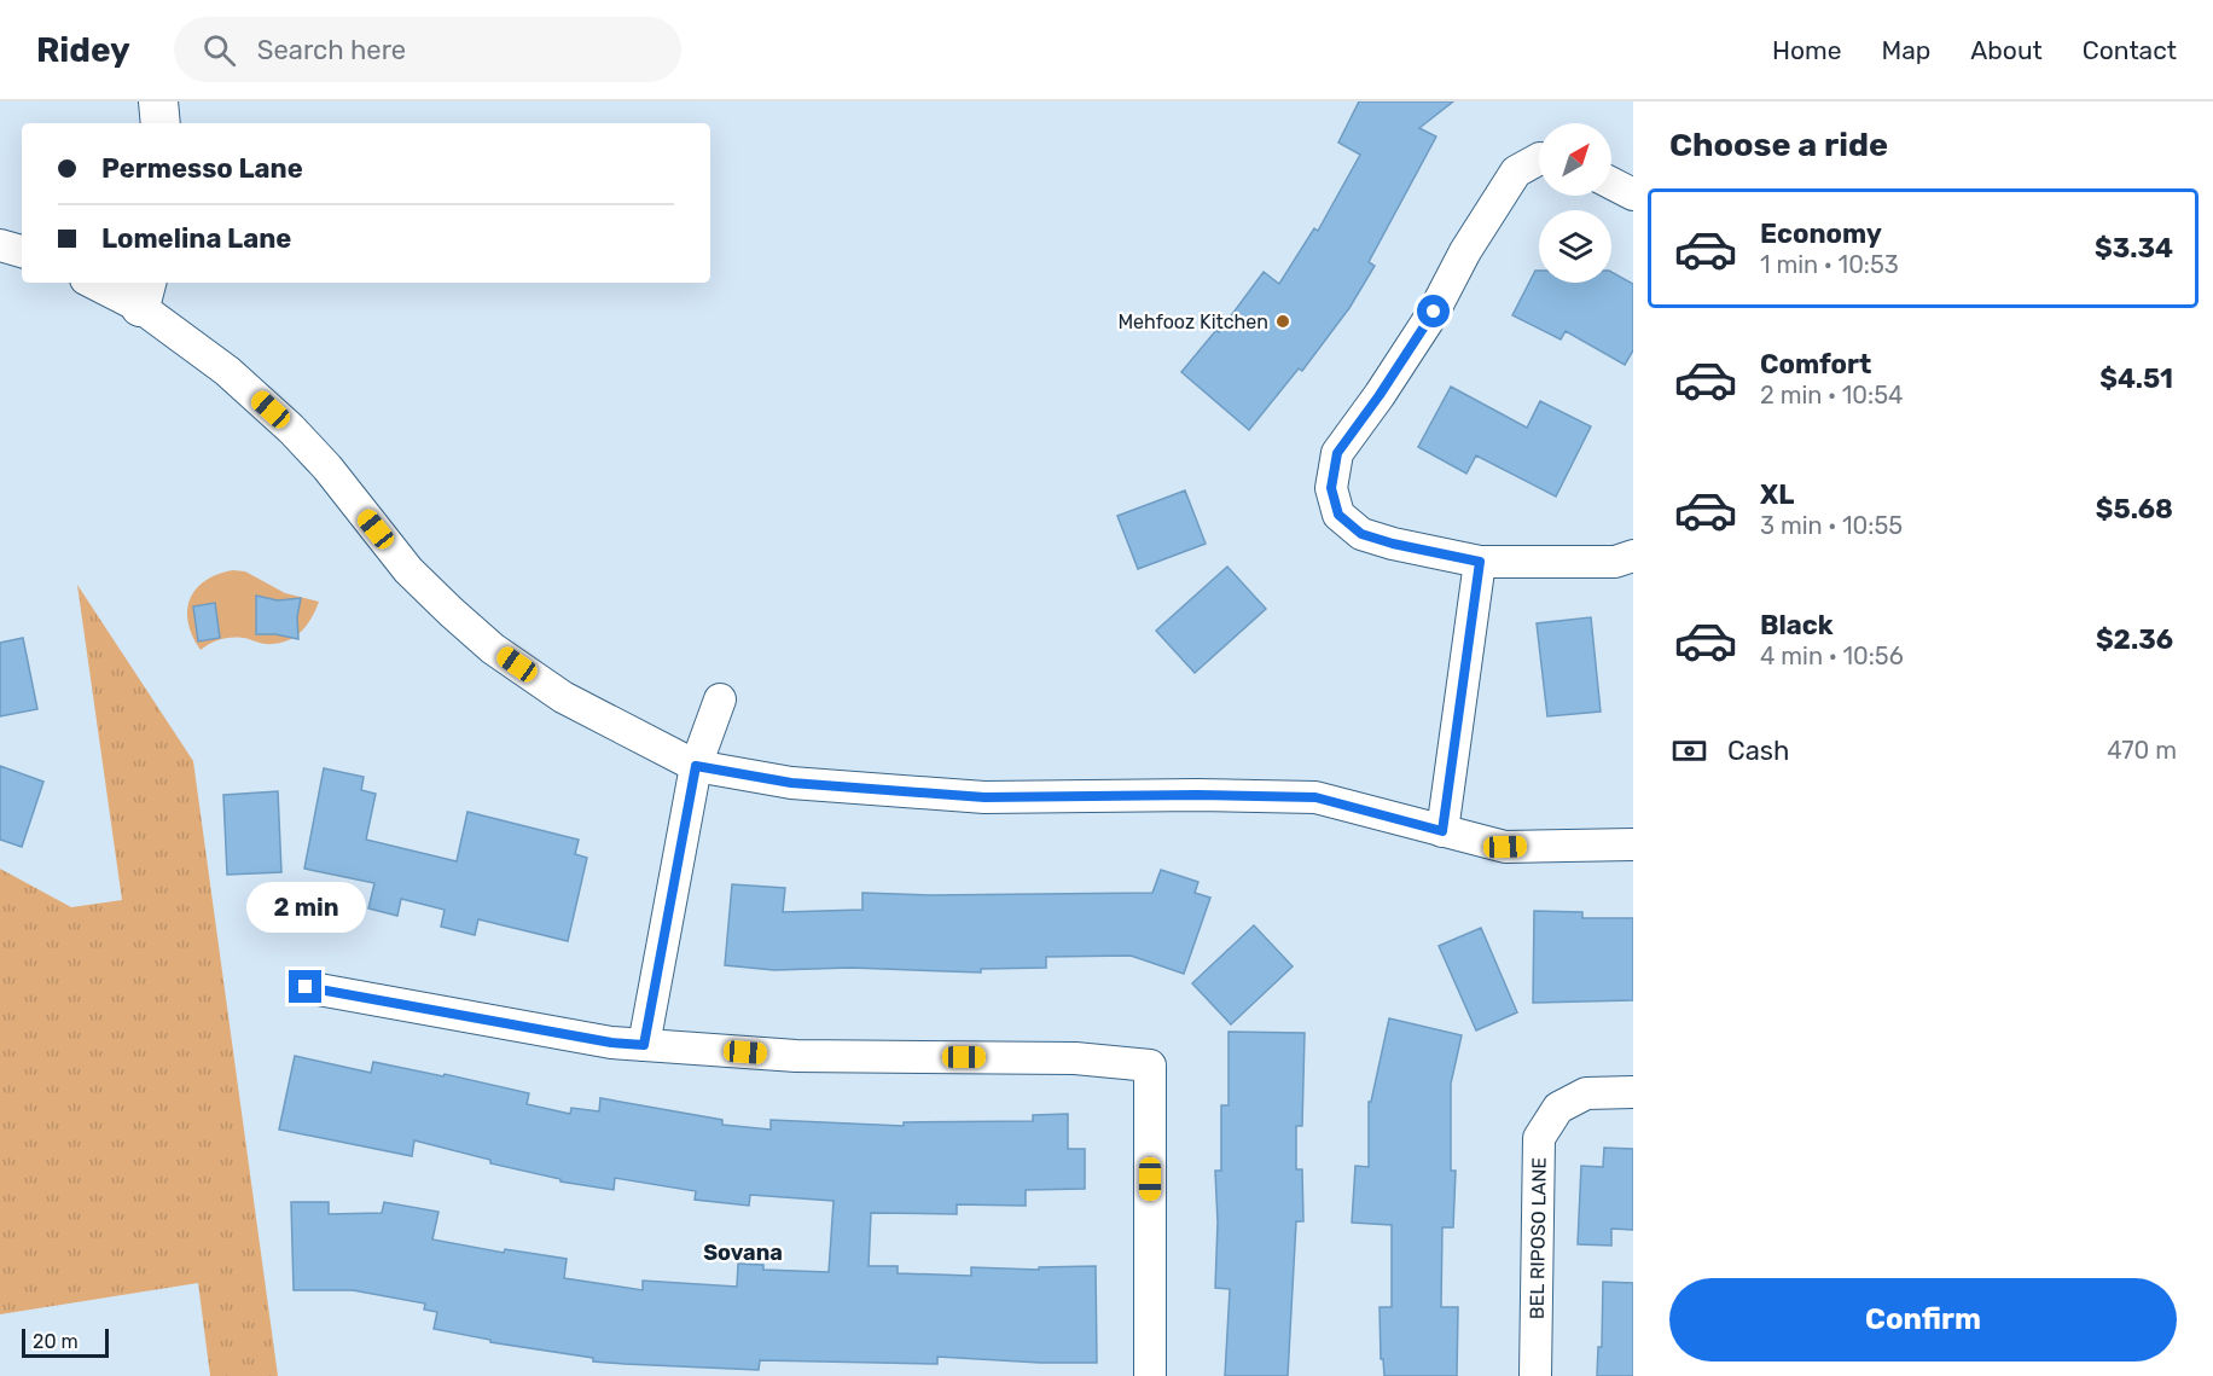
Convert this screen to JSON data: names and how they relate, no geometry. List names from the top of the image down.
{
  "streets": {
    "street": ["BEL RIPOSO LANE"]
  },
  "districts": ["Sovana"],
  "places": ["Mehfooz Kitchen"],
  "scale_bar": "20 m",
  "north": "top right",
  "page": {
    "header": "Ridey",
    "search": "Search here",
    "nav": [
      "Home",
      "Map",
      "About",
      "Contact"
    ],
    "heading": "Choose a ride",
    "banner": ["Permesso Lane", "Lomelina Lane"],
    "list": [
      {
        "name": "Economy",
        "note": "1 min · 10:53",
        "value": "$3.34"
      },
      {
        "name": "Comfort",
        "note": "2 min · 10:54",
        "value": "$4.51"
      },
      {
        "name": "XL",
        "note": "3 min · 10:55",
        "value": "$5.68"
      },
      {
        "name": "Black",
        "note": "4 min · 10:56",
        "value": "$2.36"
      }
    ],
    "pay": ["Cash", "470 m"],
    "bubble": "2 min",
    "buttons": "Confirm",
    "scale": "20 m"
  }
}
